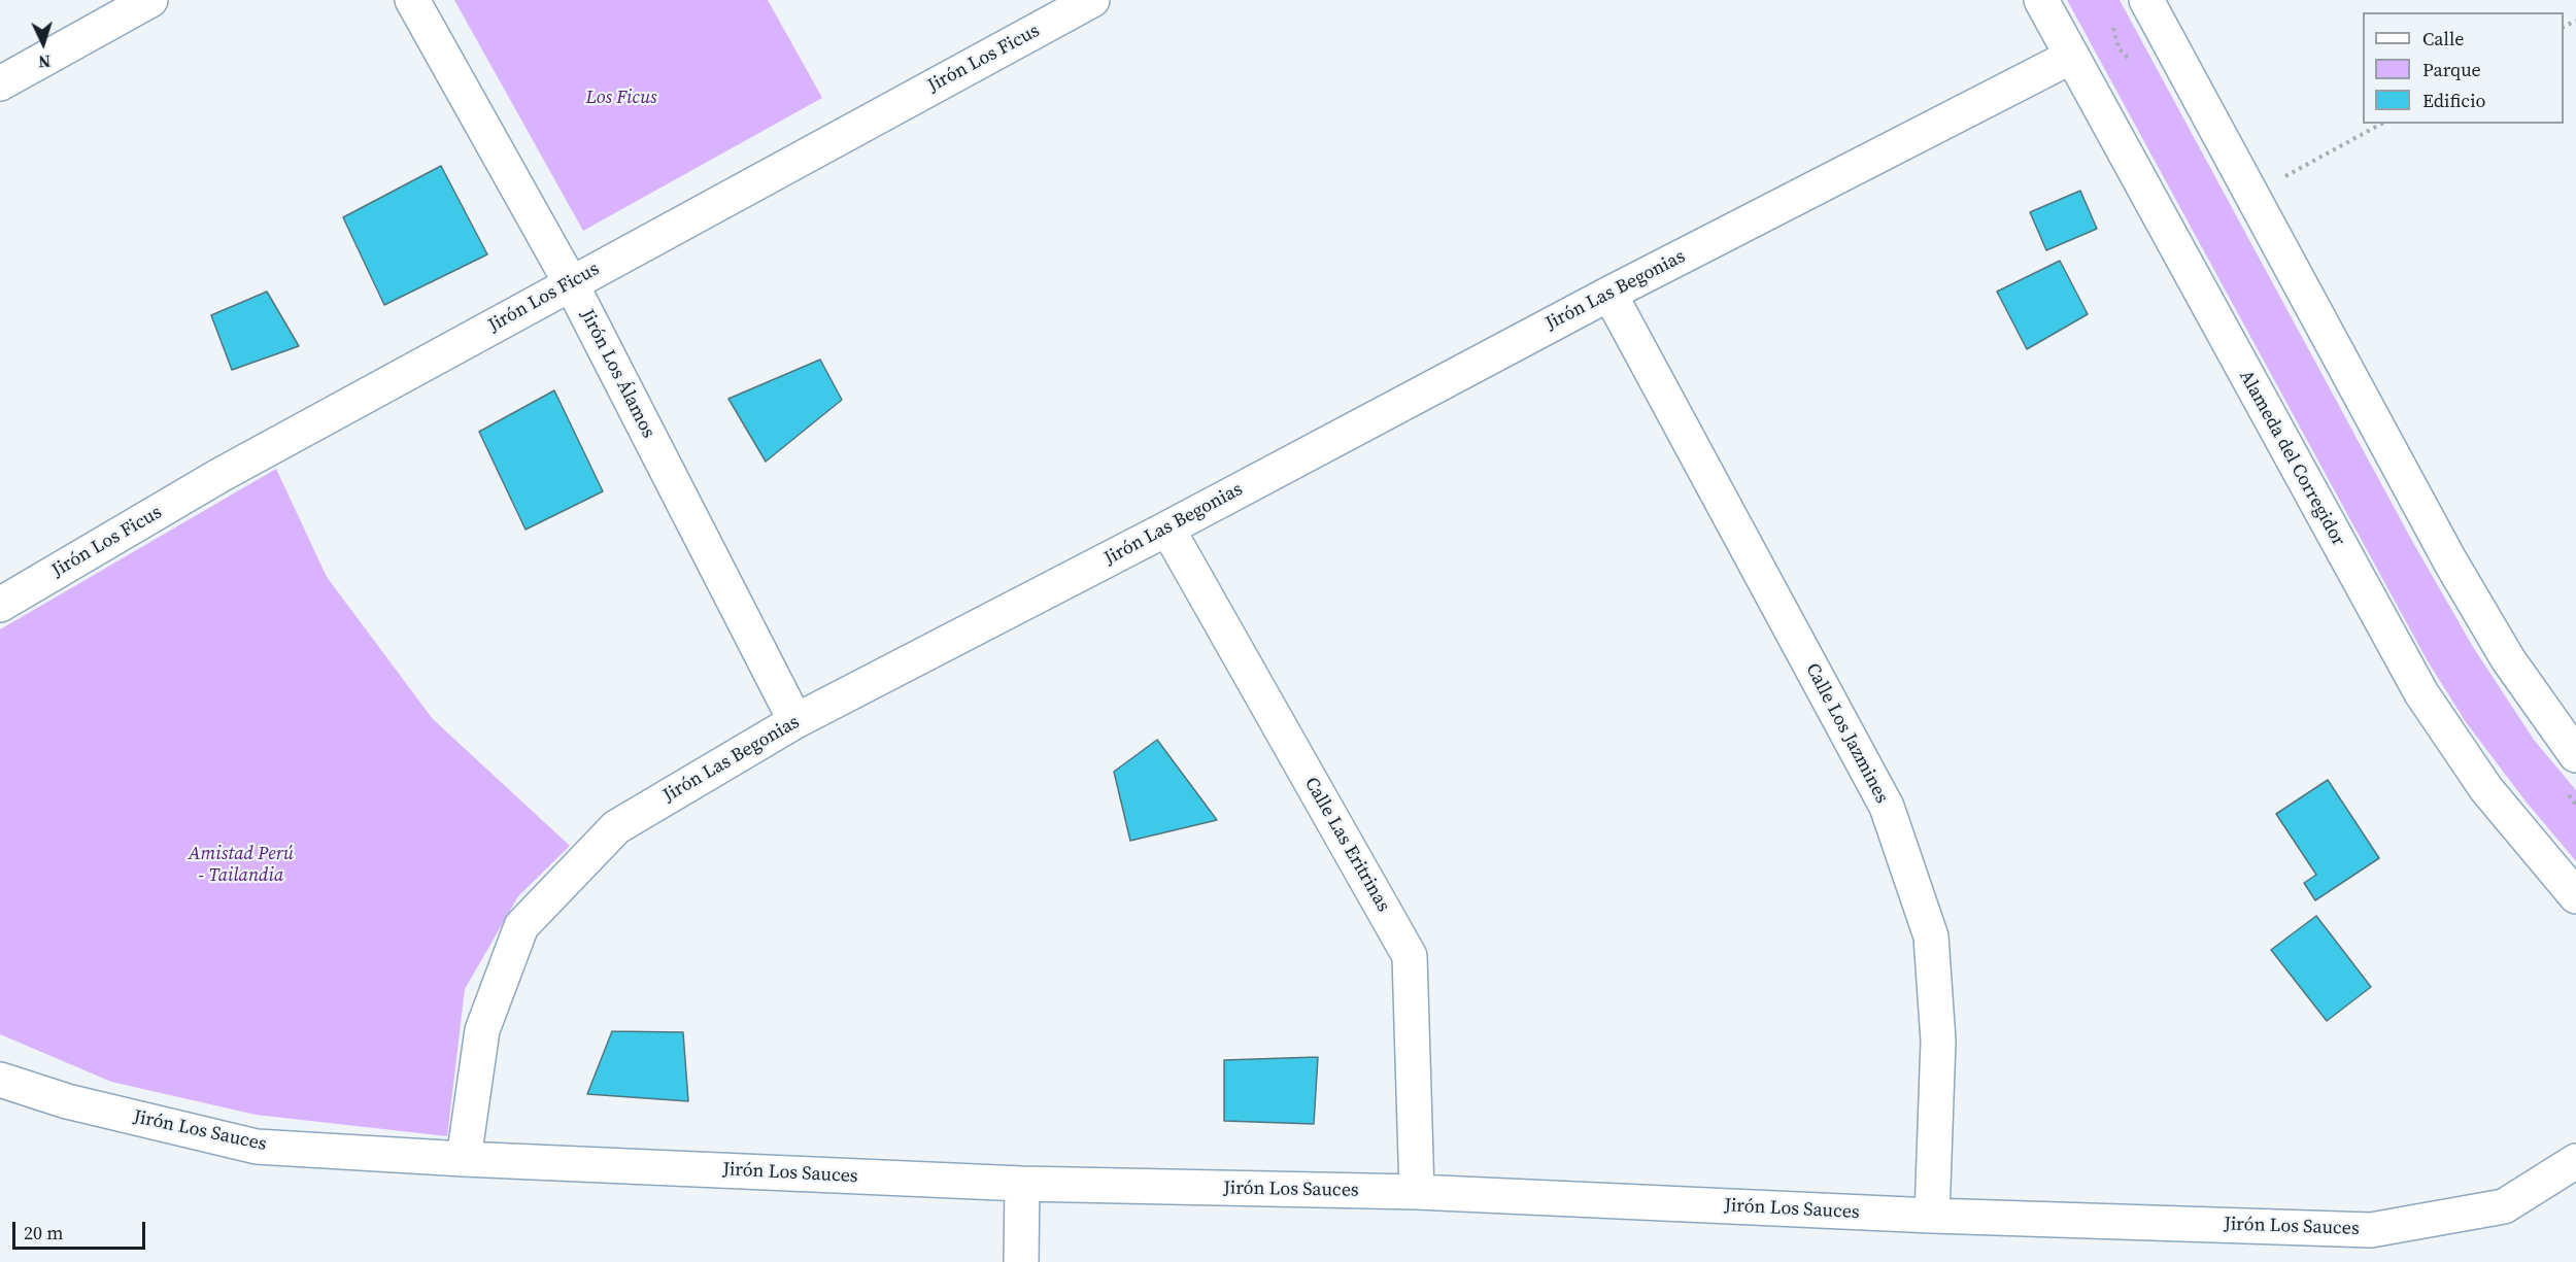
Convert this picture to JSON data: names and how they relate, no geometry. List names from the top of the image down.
{
  "streets": {
    "street": [
      "Jirón Los Ficus",
      "Jirón Las Begonias",
      "Jirón Los Álamos",
      "Alameda del Corregidor",
      "Calle Los Jazmines",
      "Calle Las Eritrinas",
      "Jirón Los Sauces"
    ]
  },
  "crossings": [
    ["Jirón Los Ficus", "Jirón Los Álamos"],
    ["Jirón Las Begonias", "Jirón Los Álamos"],
    ["Jirón Las Begonias", "Alameda del Corregidor"],
    ["Jirón Las Begonias", "Calle Los Jazmines"],
    ["Jirón Las Begonias", "Calle Las Eritrinas"],
    ["Jirón Las Begonias", "Jirón Los Sauces"],
    ["Calle Los Jazmines", "Jirón Los Sauces"],
    ["Calle Las Eritrinas", "Jirón Los Sauces"]
  ],
  "parks": ["Los Ficus", "Amistad Perú - Tailandia"],
  "legend": ["Calle", "Parque", "Edificio"],
  "scale_bar": "20 m",
  "north": "bottom"
}
